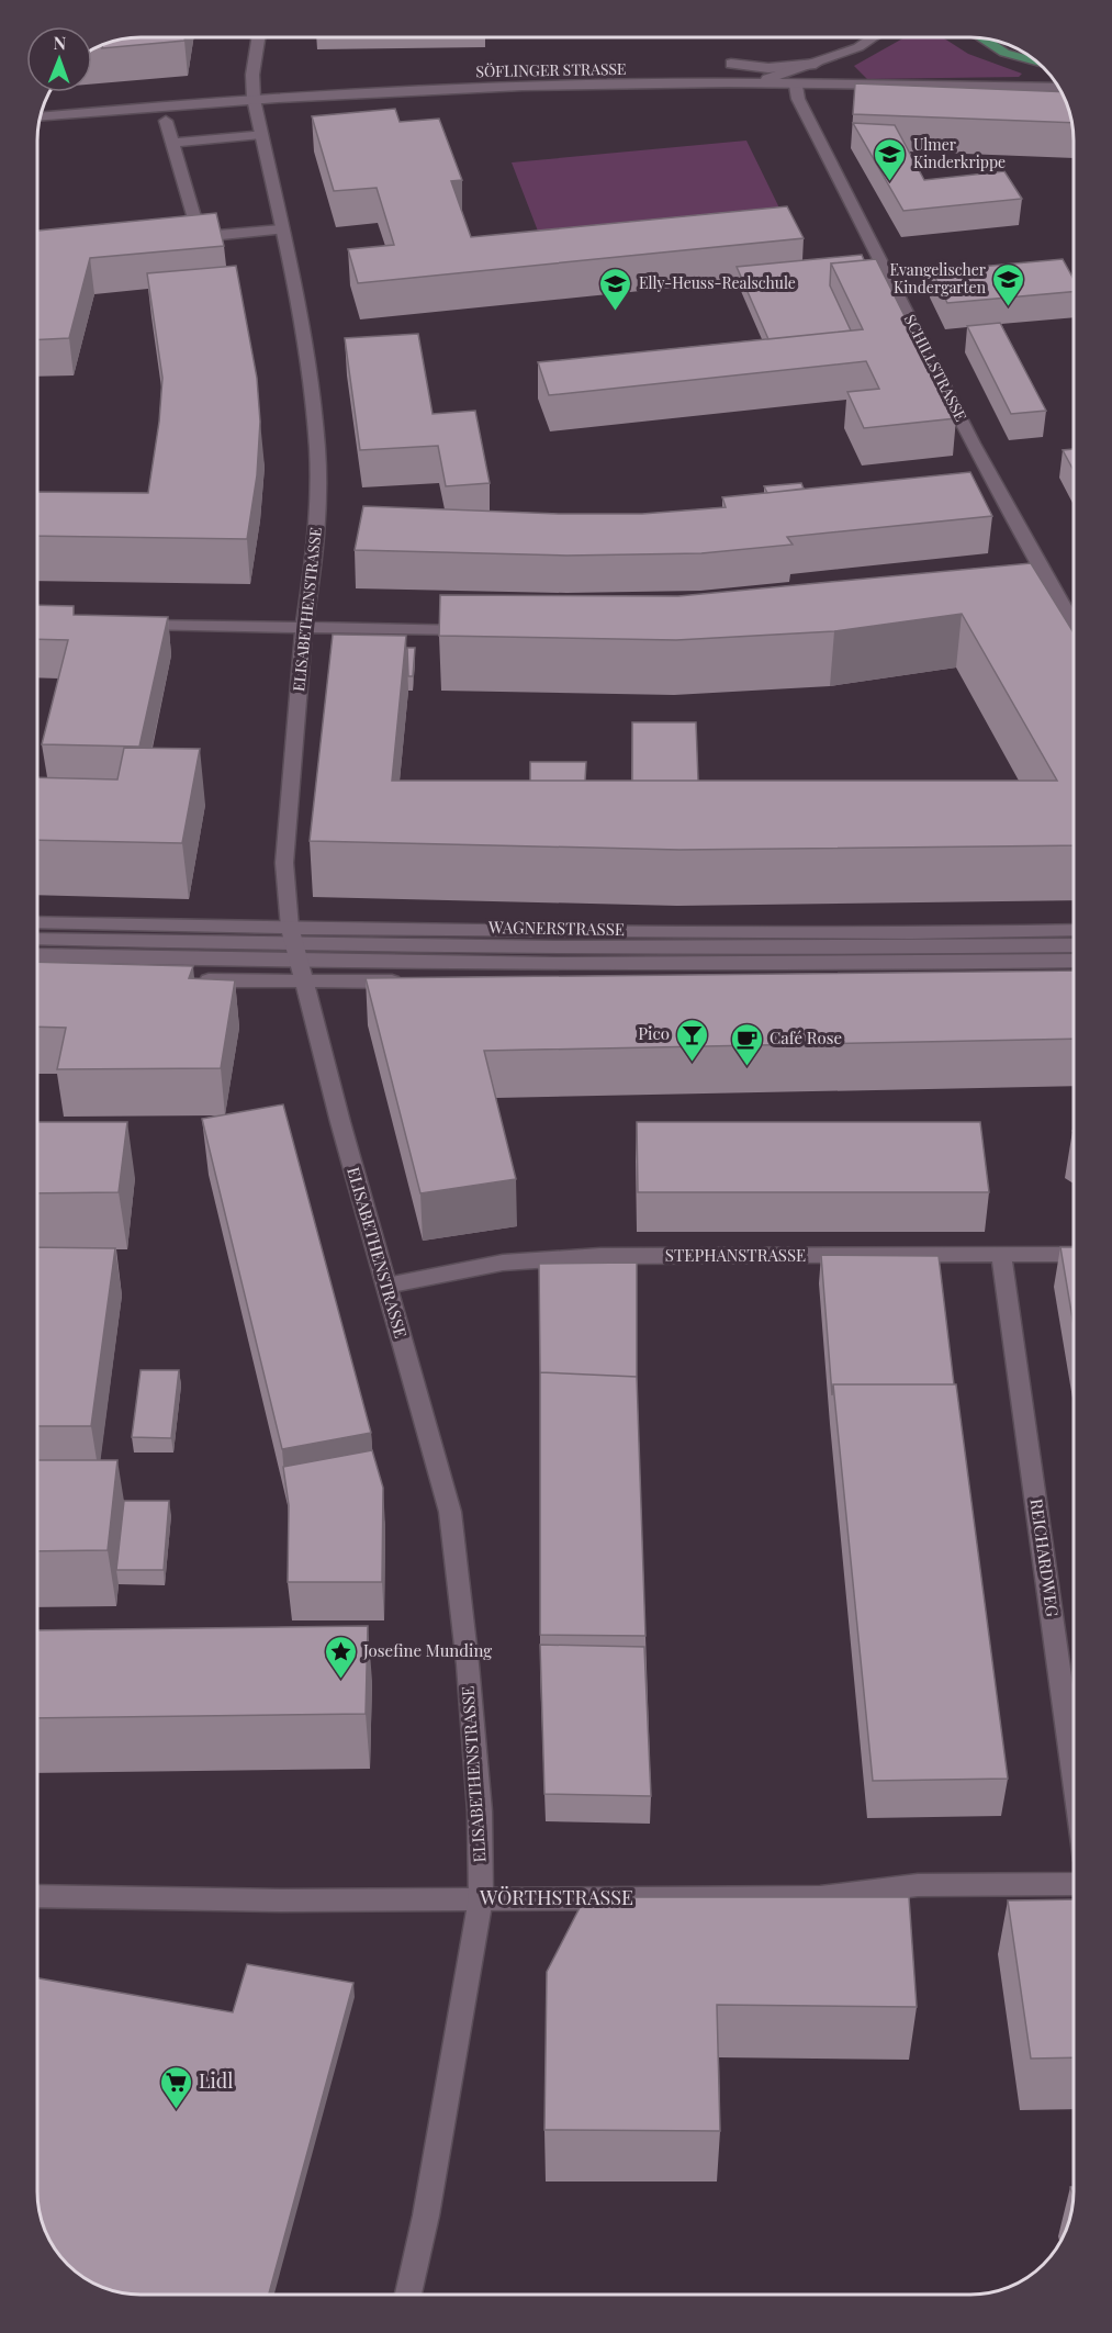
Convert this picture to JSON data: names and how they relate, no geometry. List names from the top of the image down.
{
  "streets": {
    "street": [
      "SÖFLINGER STRASSE",
      "SCHILLSTRASSE",
      "ELISABETHENSTRASSE",
      "WAGNERSTRASSE",
      "STEPHANSTRASSE",
      "REICHARDWEG",
      "WÖRTHSTRASSE"
    ]
  },
  "crossings": [
    ["SÖFLINGER STRASSE", "SCHILLSTRASSE"],
    ["SÖFLINGER STRASSE", "ELISABETHENSTRASSE"],
    ["ELISABETHENSTRASSE", "WAGNERSTRASSE"],
    ["ELISABETHENSTRASSE", "STEPHANSTRASSE"],
    ["ELISABETHENSTRASSE", "WÖRTHSTRASSE"],
    ["STEPHANSTRASSE", "REICHARDWEG"]
  ],
  "places": {
    "school or university": ["Ulmer Kinderkrippe", "Evangelischer Kindergarten", "Elly-Heuss-Realschule"],
    "bar": ["Pico"],
    "cafe": ["Café Rose"],
    "place": ["Josefine Munding"],
    "supermarket": ["Lidl"]
  },
  "north": "top"
}
